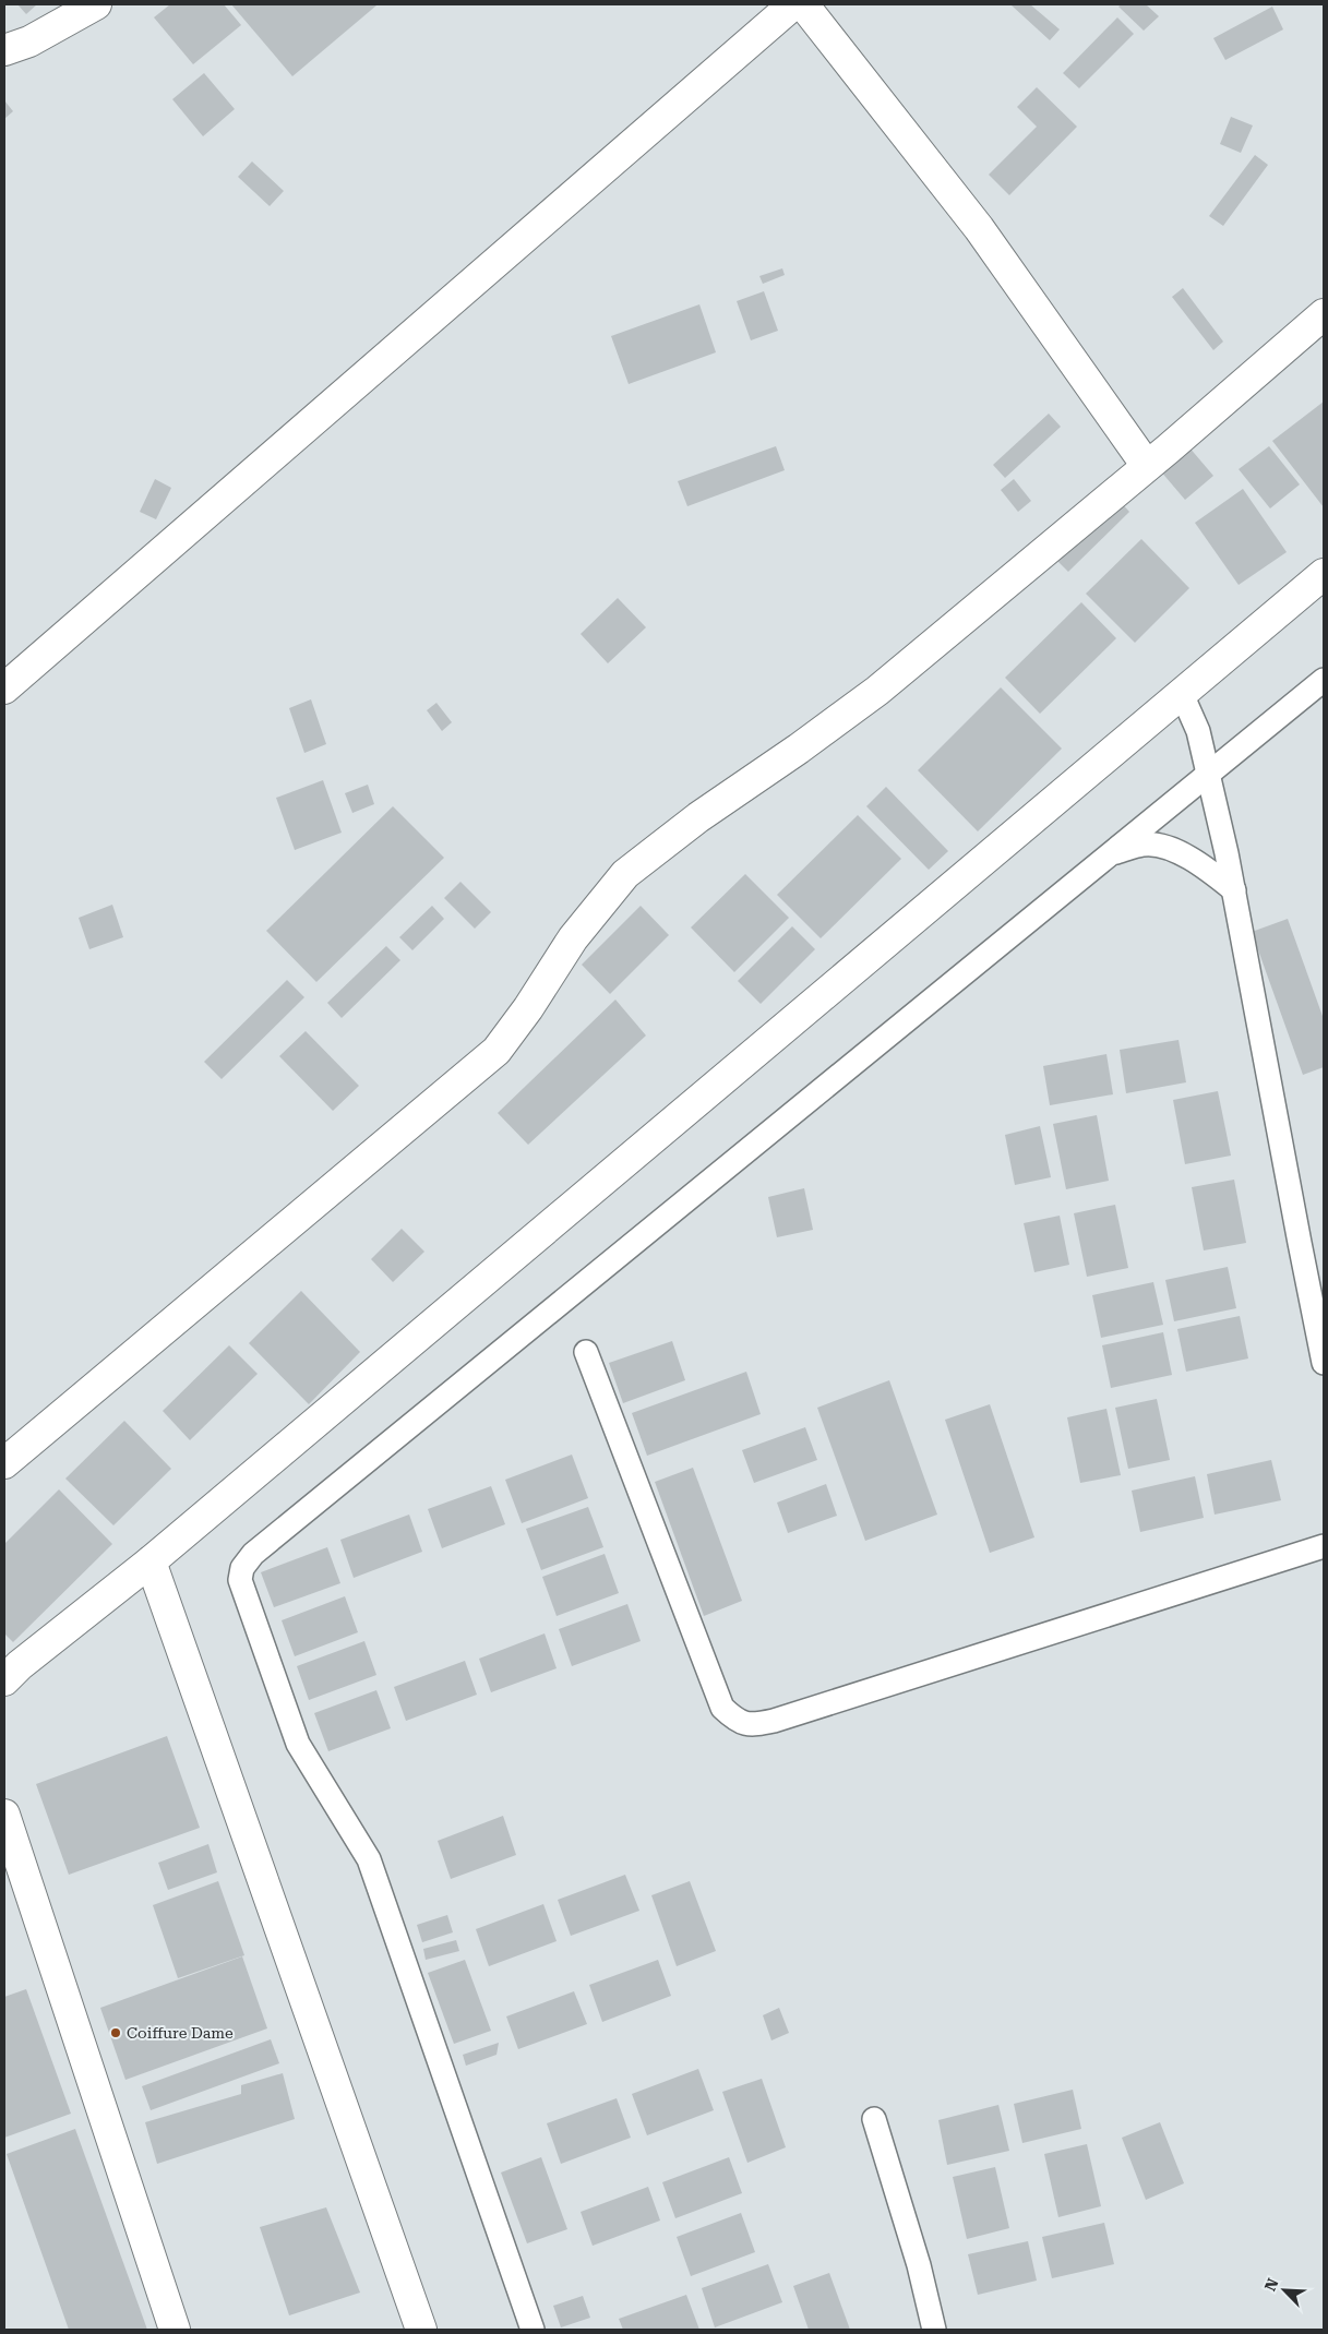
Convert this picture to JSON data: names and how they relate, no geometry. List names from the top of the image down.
{
  "places": ["Coiffure Dame"],
  "north": "top left"
}
